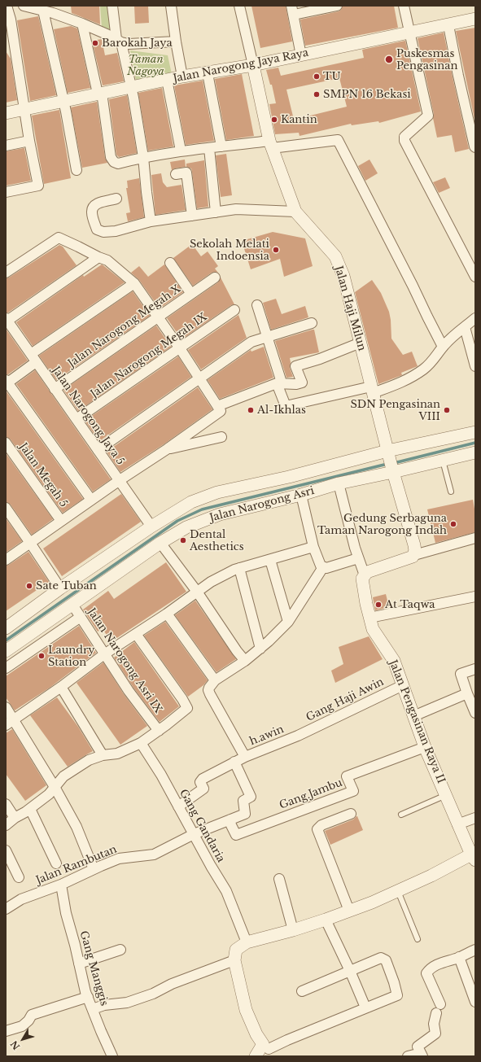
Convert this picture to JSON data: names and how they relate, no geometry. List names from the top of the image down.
{
  "streets": {
    "street": [
      "Jalan Narogong Jaya Raya",
      "Jalan Haji Milun",
      "Jalan Narogong Megah X",
      "Jalan Narogong Megah IX",
      "Jalan Narogong Jaya 5",
      "Jalan Megah 5",
      "Jalan Narogong Asri",
      "Jalan Narogong Asri IX",
      "Gang Haji Awin",
      "Jalan Pengasinan Raya II",
      "h.awin",
      "Gang.Jambu",
      "Gang Gandaria",
      "Jalan Rambutan",
      "Gang Manggis"
    ]
  },
  "crossings": [
    ["Jalan Narogong Jaya Raya", "Jalan Haji Milun"],
    ["Jalan Haji Milun", "Jalan Narogong Asri"],
    ["Jalan Narogong Megah X", "Jalan Narogong Jaya 5"],
    ["Jalan Narogong Megah IX", "Jalan Narogong Jaya 5"],
    ["Jalan Narogong Jaya 5", "Jalan Narogong Asri"],
    ["Jalan Narogong Asri", "Jalan Narogong Asri IX"],
    ["Gang Haji Awin", "Jalan Pengasinan Raya II"],
    ["Gang Haji Awin", "h.awin"],
    ["Jalan Pengasinan Raya II", "Gang.Jambu"],
    ["Jalan Pengasinan Raya II", "Gang Gandaria"],
    ["h.awin", "Gang Gandaria"],
    ["h.awin", "Jalan Rambutan"],
    ["Gang.Jambu", "Jalan Rambutan"],
    ["Gang Gandaria", "Jalan Rambutan"],
    ["Jalan Rambutan", "Gang Manggis"]
  ],
  "parks": ["Taman Nagoya"],
  "places": [
    "Barokah Jaya",
    "Puskesmas Pengasinan",
    "TU",
    "SMPN 16 Bekasi",
    "Kantin",
    "Sekolah Melati Indoensia",
    "Al-Ikhlas",
    "SDN Pengasinan VIII",
    "Gedung Serbaguna Taman Narogong Indah",
    "Dental Aesthetics",
    "Sate Tuban",
    "At Taqwa",
    "Laundry Station"
  ],
  "north": "bottom left"
}
